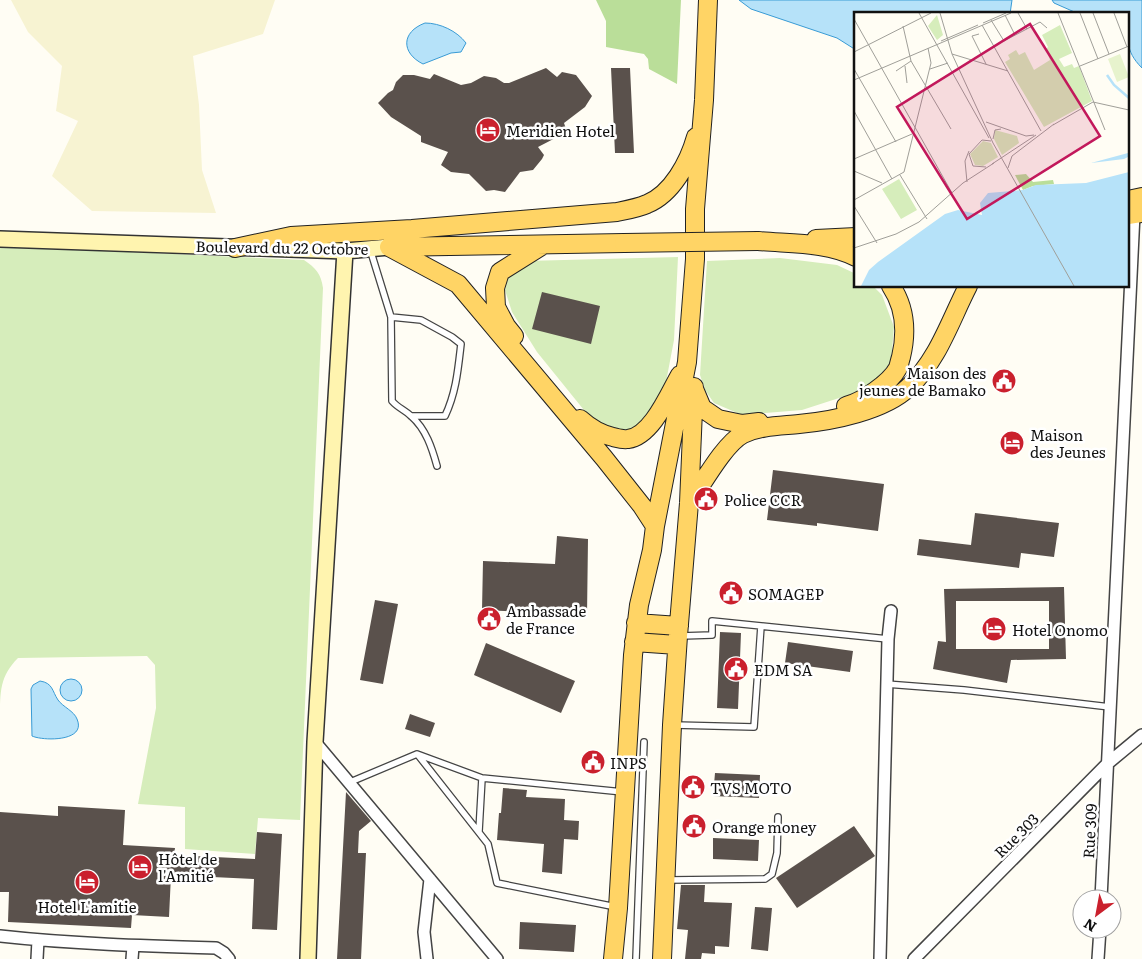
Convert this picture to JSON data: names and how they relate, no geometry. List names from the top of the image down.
{
  "streets": {
    "main road": ["Boulevard du 22 Octobre"],
    "street": ["Rue 309", "Rue 303"]
  },
  "crossings": [
    ["Rue 309", "Rue 303"]
  ],
  "places": {
    "hotel": [
      "Meridien Hotel",
      "Maison des Jeunes",
      "Hotel Onomo",
      "Hôtel de l'Amitié",
      "Hotel L'amitie"
    ],
    "public building": [
      "Maison des jeunes de Bamako",
      "Police CCR",
      "SOMAGEP",
      "Ambassade de France",
      "EDM SA",
      "INPS",
      "TVS MOTO",
      "Orange money"
    ]
  },
  "north": "bottom left"
}
